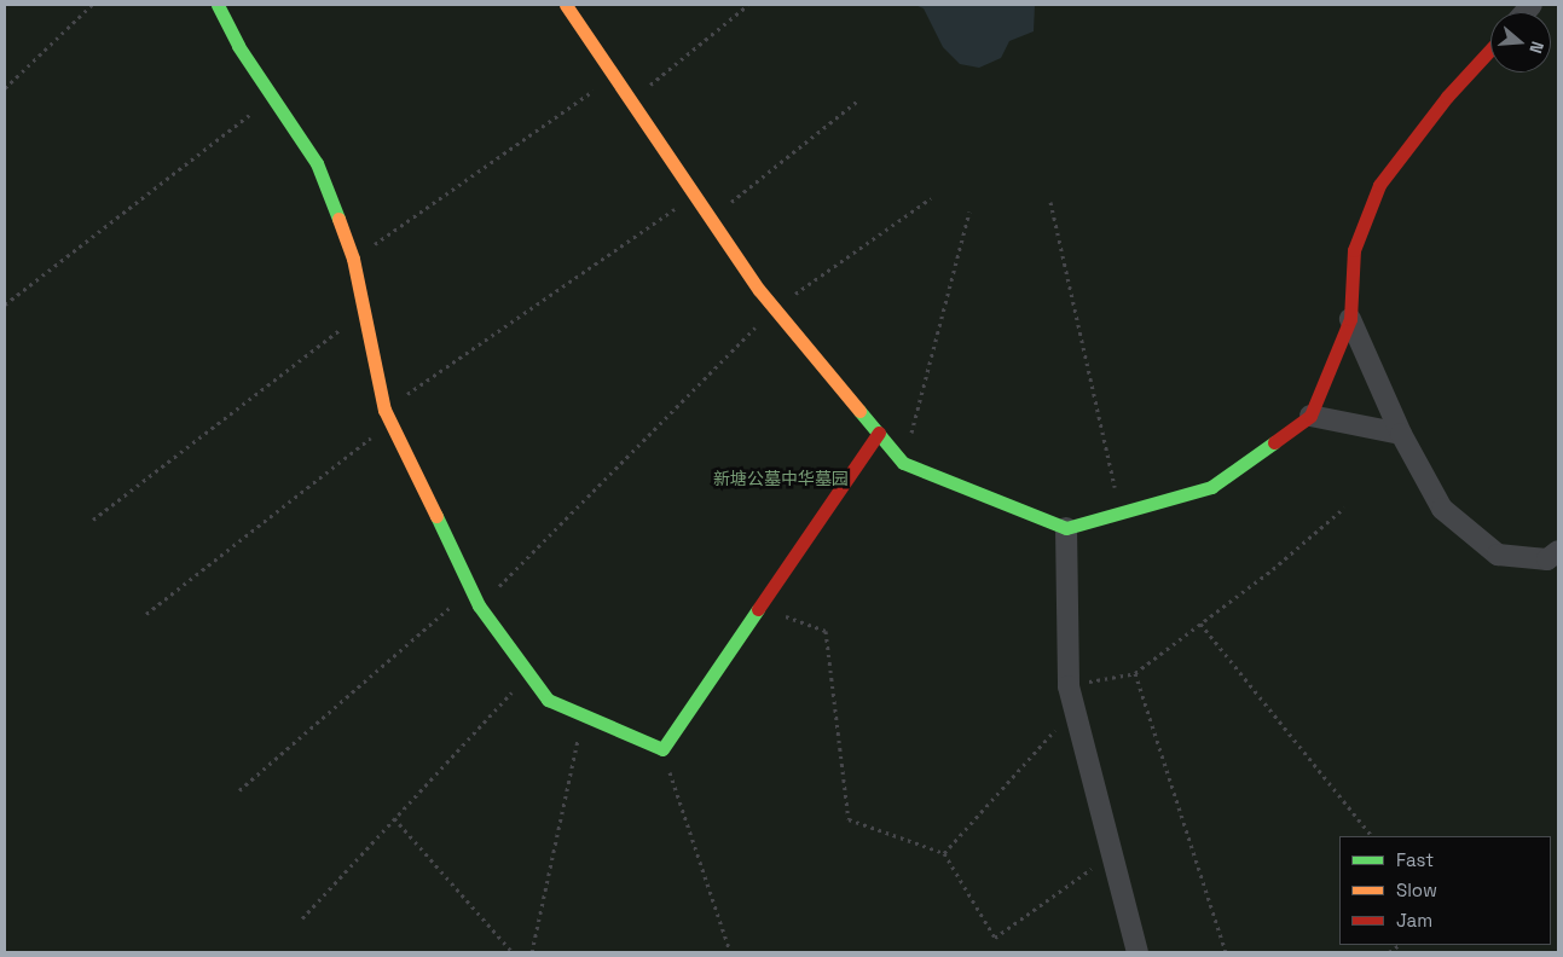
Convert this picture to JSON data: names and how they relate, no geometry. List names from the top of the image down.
{
  "parks": ["新塘公墓中华墓园"],
  "legend": ["Fast", "Slow", "Jam"],
  "north": "right"
}
